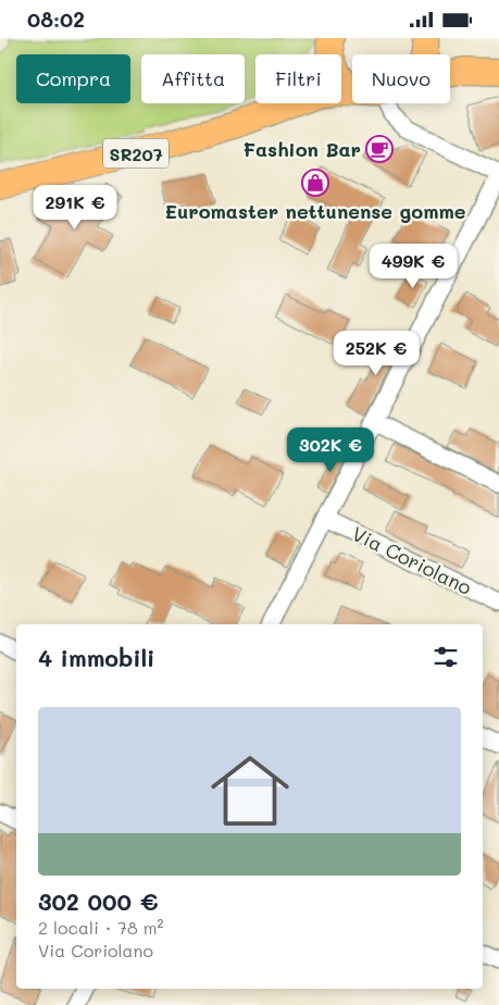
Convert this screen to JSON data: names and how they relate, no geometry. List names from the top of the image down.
{
  "streets": {
    "main road": ["SR207"],
    "street": ["Via Coriolano"]
  },
  "places": {
    "cafe": ["Fashion Bar"],
    "shop": ["Euromaster nettunense gomme"]
  },
  "page": {
    "status": "08:02",
    "chip": [
      "Compra",
      "Affitta",
      "Filtri",
      "Nuovo"
    ],
    "price": [
      "291K €",
      "499K €",
      "252K €",
      "302K €"
    ],
    "heading": "4 immobili",
    "list": [
      {
        "name": "302 000 €",
        "note": "2 locali · 78 m² · Via Coriolano"
      }
    ]
  }
}
